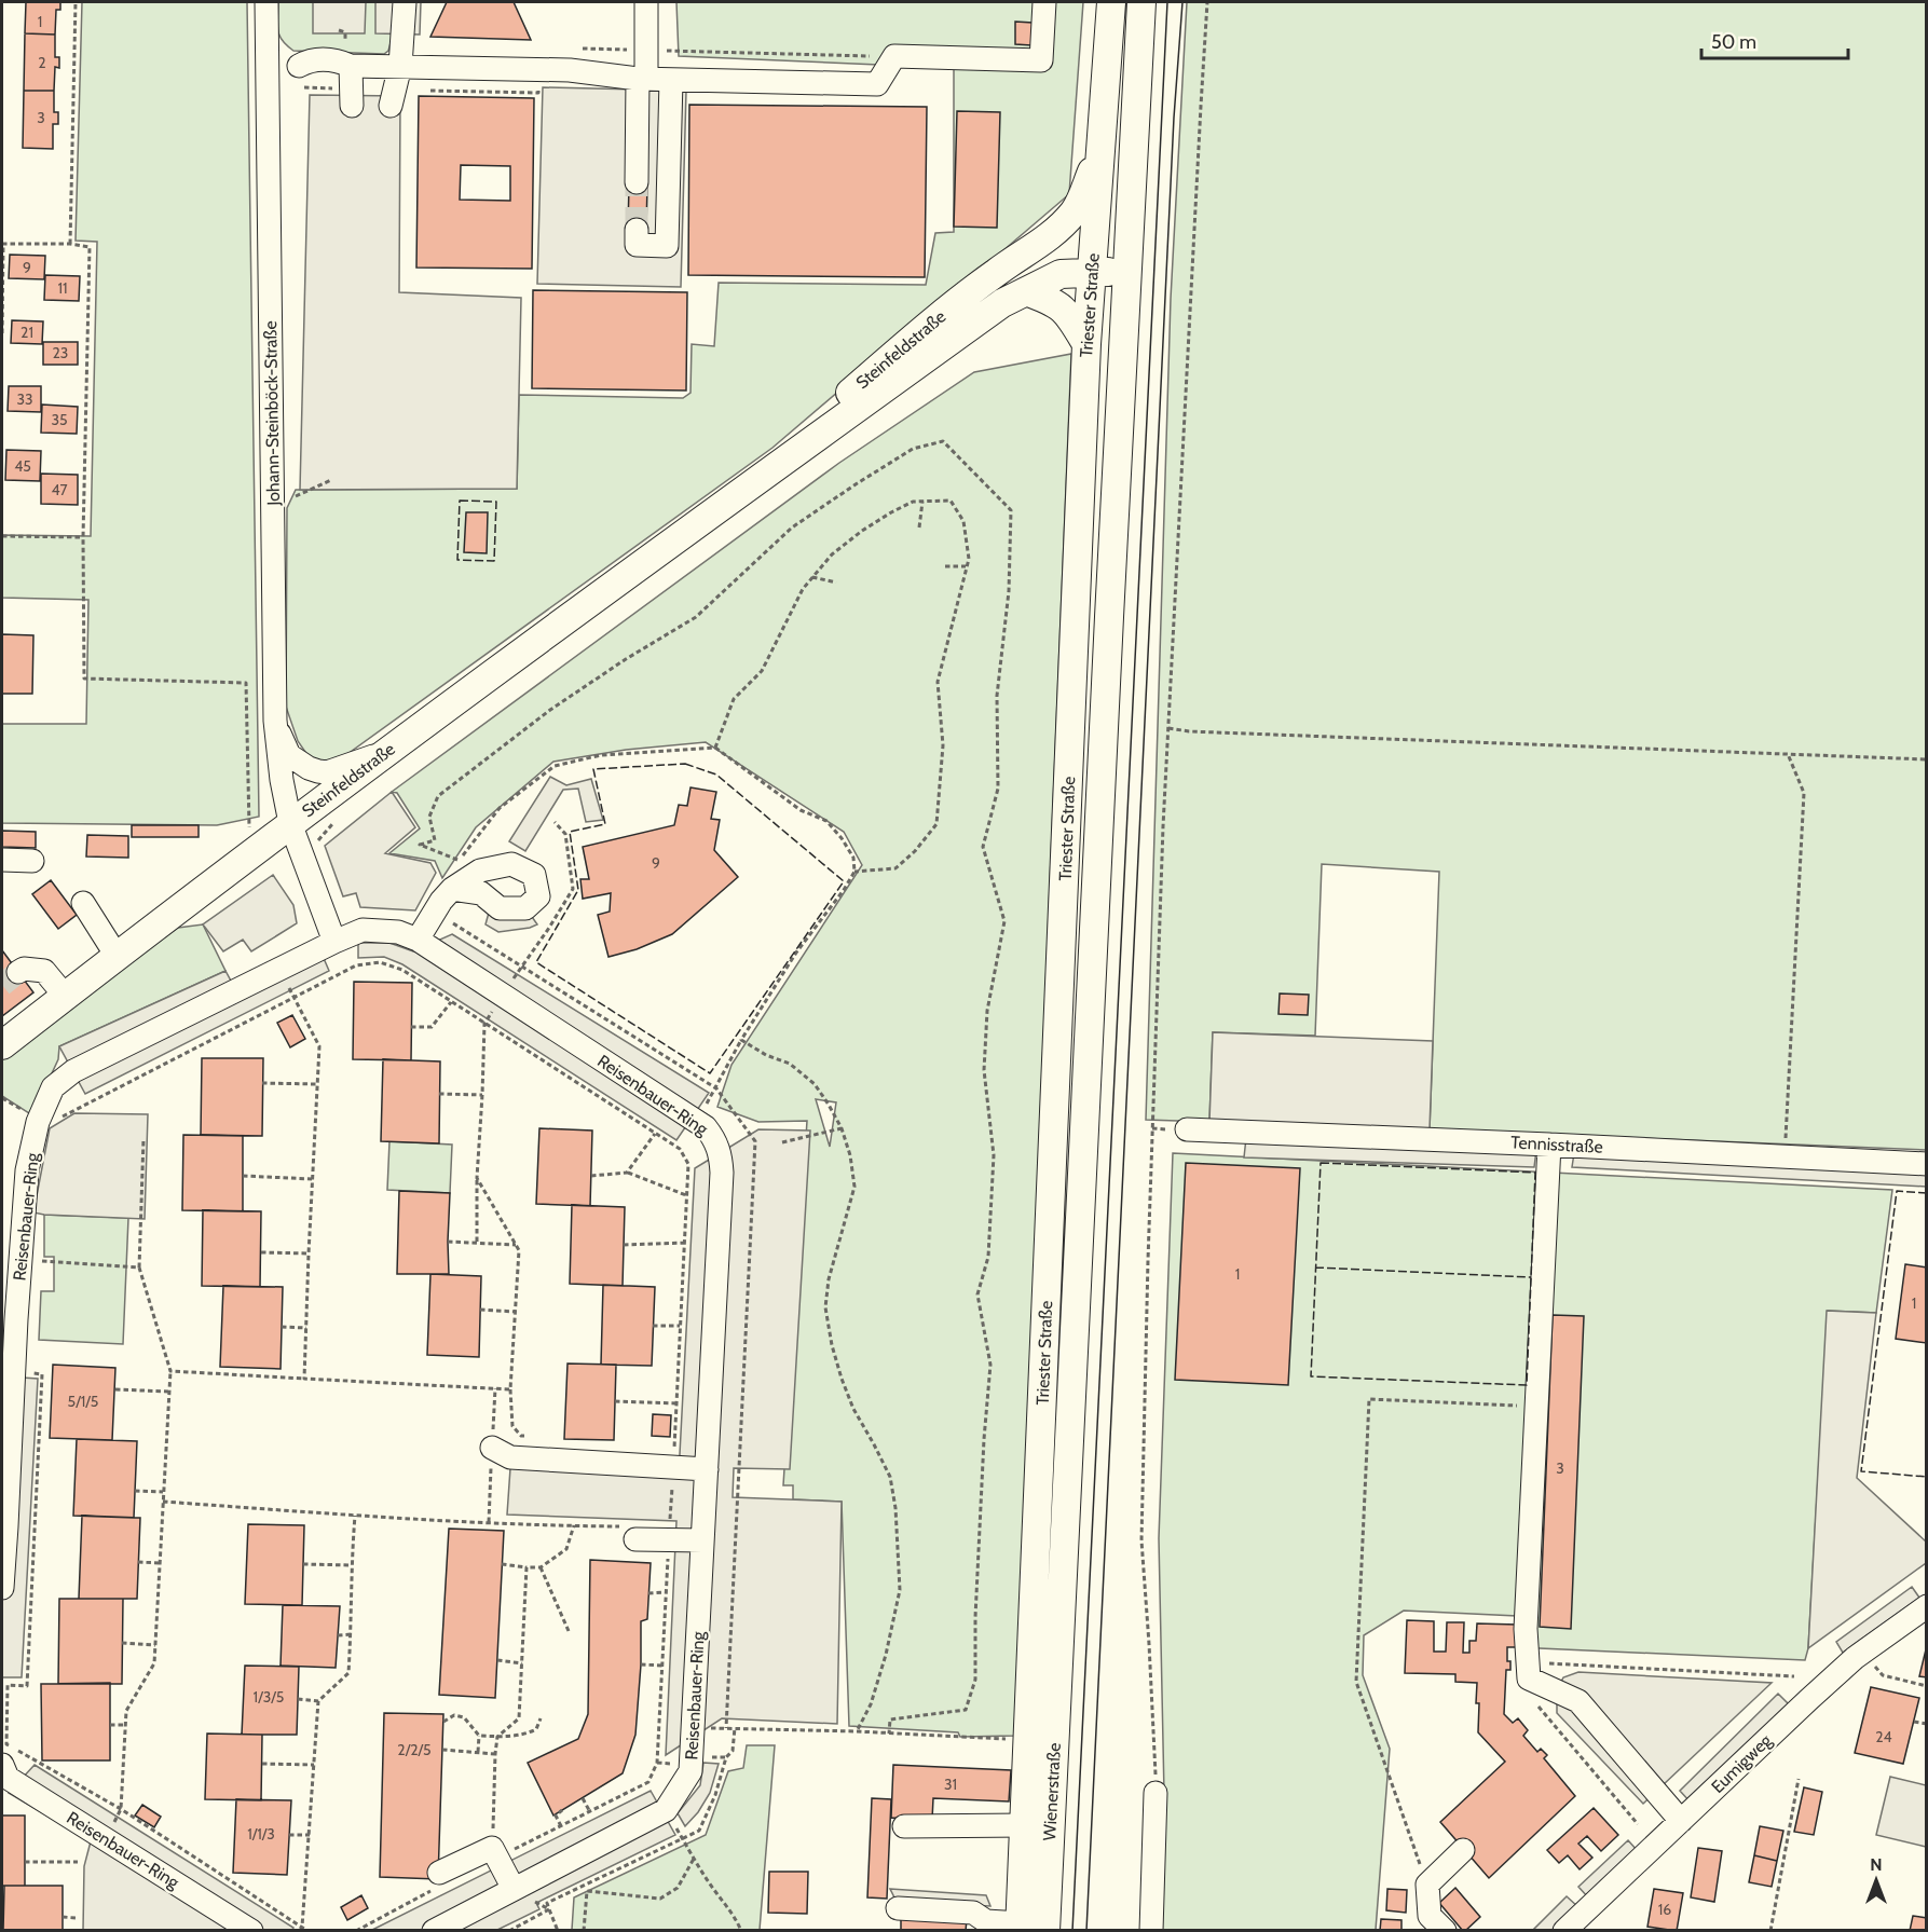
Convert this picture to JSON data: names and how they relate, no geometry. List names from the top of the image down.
{
  "streets": {
    "main road": ["Triester Straße", "Steinfeldstraße", "Wienerstraße"],
    "street": [
      "Johann-Steinböck-Straße",
      "Reisenbauer-Ring",
      "Tennisstraße",
      "Eumigweg"
    ]
  },
  "crossings": [
    ["Triester Straße", "Steinfeldstraße"],
    ["Triester Straße", "Wienerstraße"],
    ["Steinfeldstraße", "Johann-Steinböck-Straße"]
  ],
  "house_numbers": [
    "1",
    "2",
    "3",
    "9",
    "11",
    "21",
    "23",
    "33",
    "35",
    "45",
    "47",
    "9",
    "1",
    "1",
    "5/1/5",
    "3",
    "1/3/5",
    "24",
    "2/2/5",
    "31",
    "1/1/3",
    "16"
  ],
  "scale_bar": "50 m",
  "north": "top"
}
